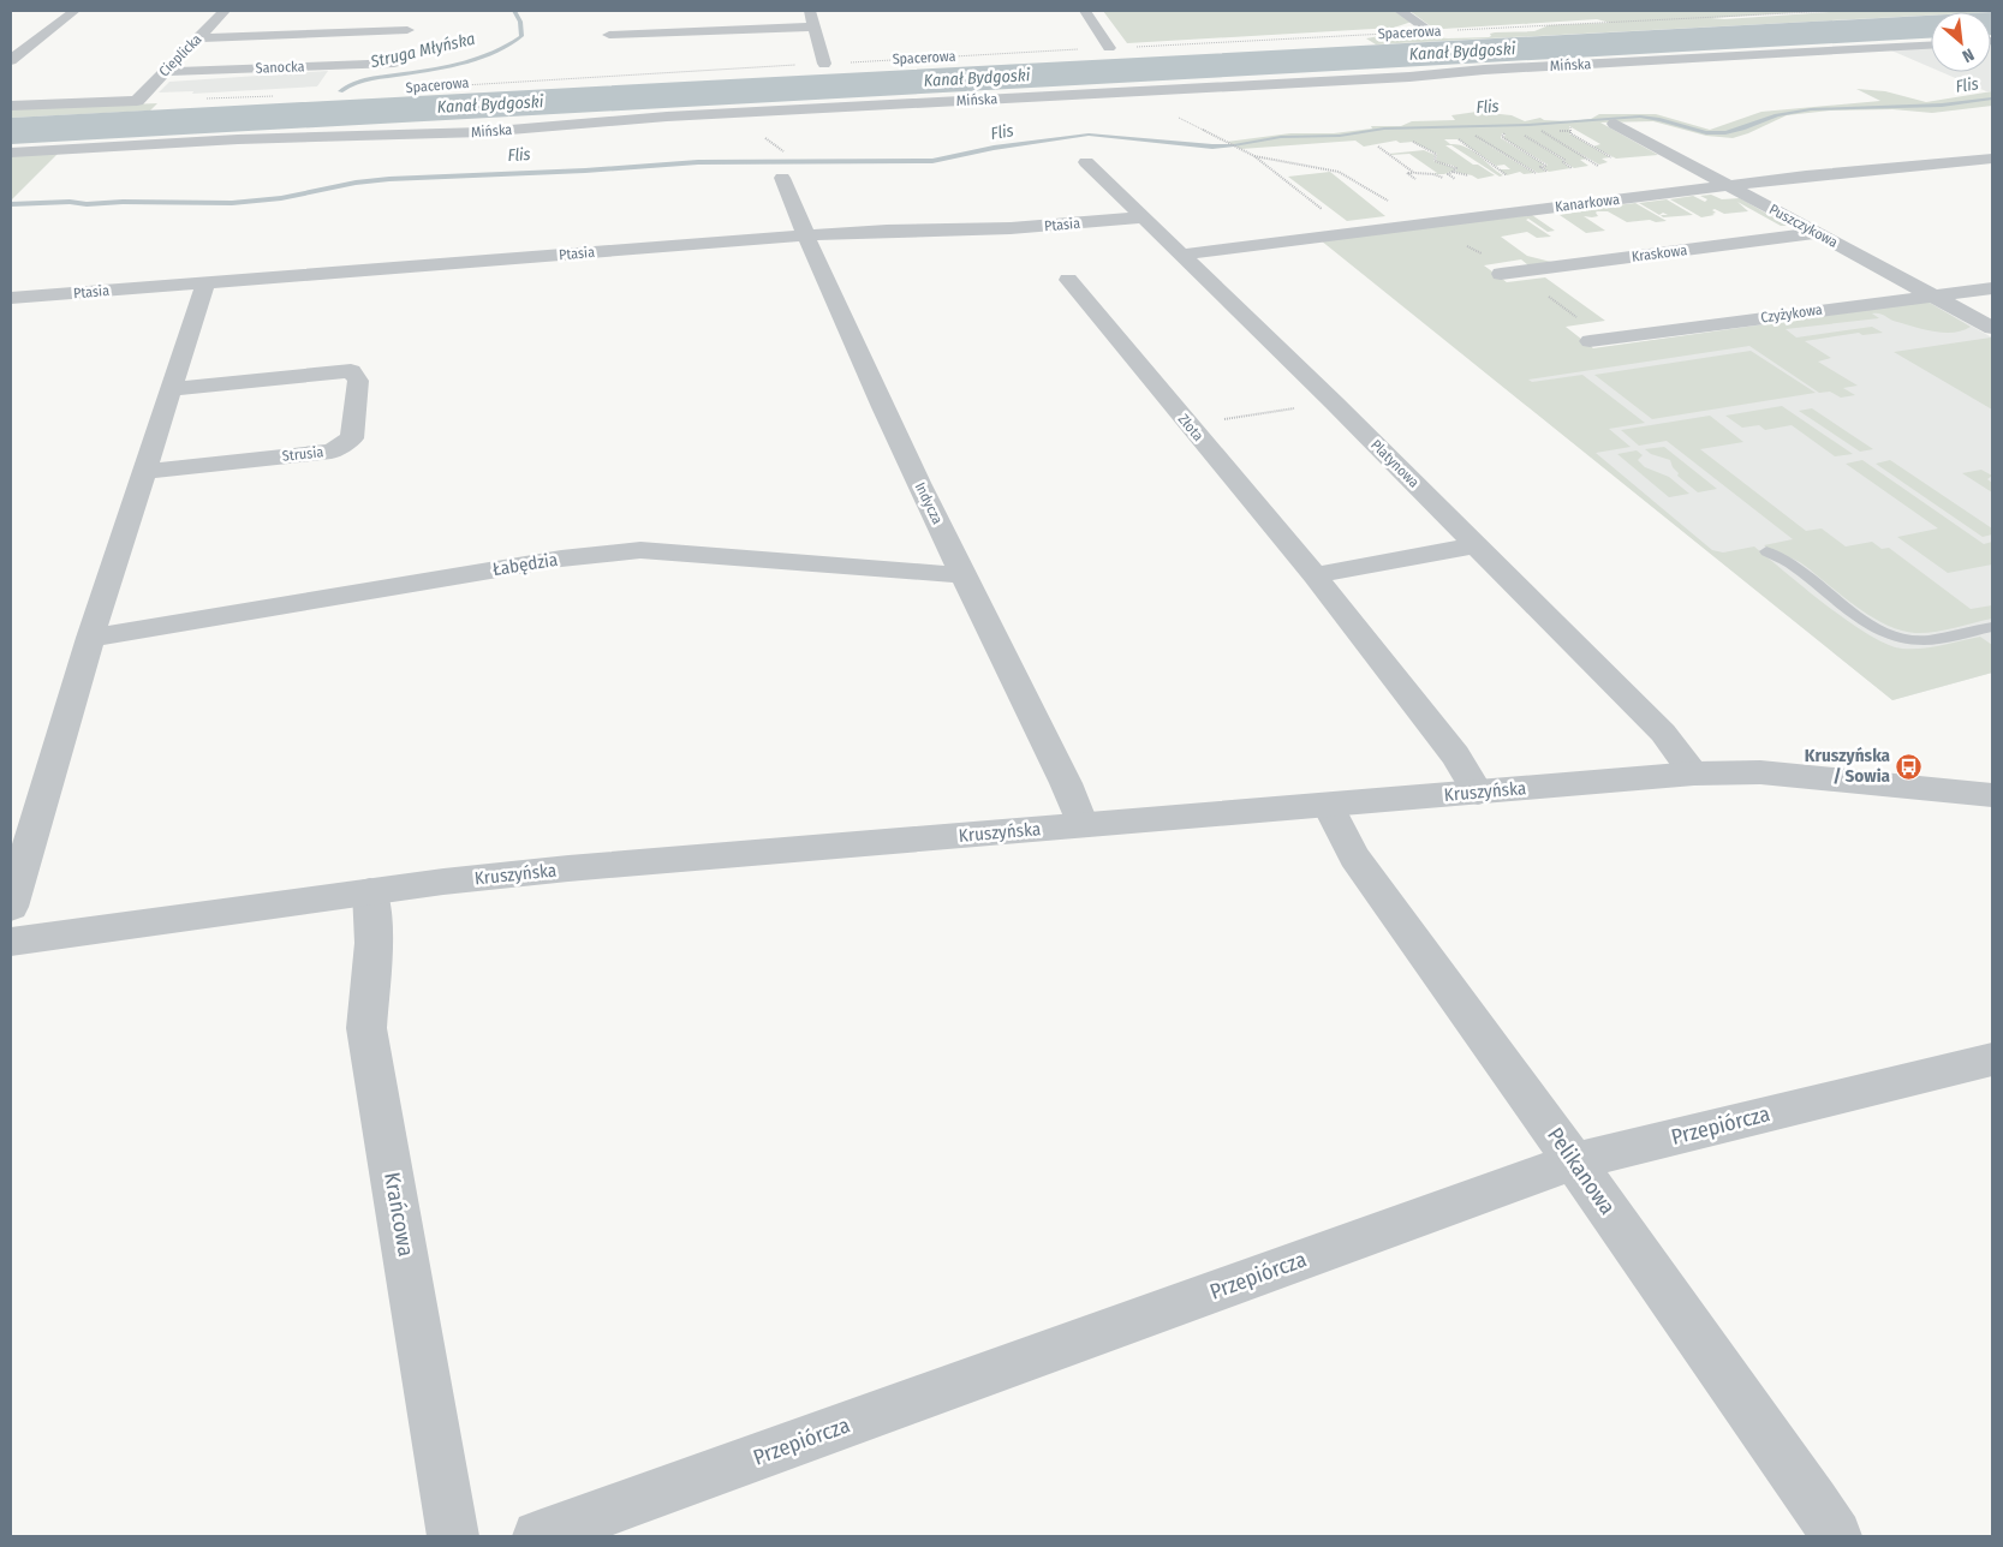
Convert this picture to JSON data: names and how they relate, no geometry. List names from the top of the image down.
{
  "streets": {
    "street": [
      "Cieplicka",
      "Mińska",
      "Sanocka",
      "Kanarkowa",
      "Ptasia",
      "Puszczykowa",
      "Kraskowa",
      "Czyżykowa",
      "Złota",
      "Strusia",
      "Platynowa",
      "Indycza",
      "Łabędzia",
      "Kruszyńska",
      "Przepiórcza",
      "Pelikanowa",
      "Krańcowa"
    ],
    "path": ["Spacerowa"]
  },
  "crossings": [
    ["Cieplicka", "Sanocka"],
    ["Kanarkowa", "Puszczykowa"],
    ["Kanarkowa", "Platynowa"],
    ["Ptasia", "Platynowa"],
    ["Ptasia", "Indycza"],
    ["Puszczykowa", "Kraskowa"],
    ["Puszczykowa", "Czyżykowa"],
    ["Złota", "Kruszyńska"],
    ["Platynowa", "Kruszyńska"],
    ["Indycza", "Łabędzia"],
    ["Indycza", "Kruszyńska"],
    ["Kruszyńska", "Pelikanowa"],
    ["Kruszyńska", "Krańcowa"],
    ["Przepiórcza", "Pelikanowa"]
  ],
  "water": ["Struga Młyńska", "Kanał Bydgoski", "Flis"],
  "places": {
    "bus stop": ["Kruszyńska / Sowia"]
  },
  "north": "bottom right"
}
